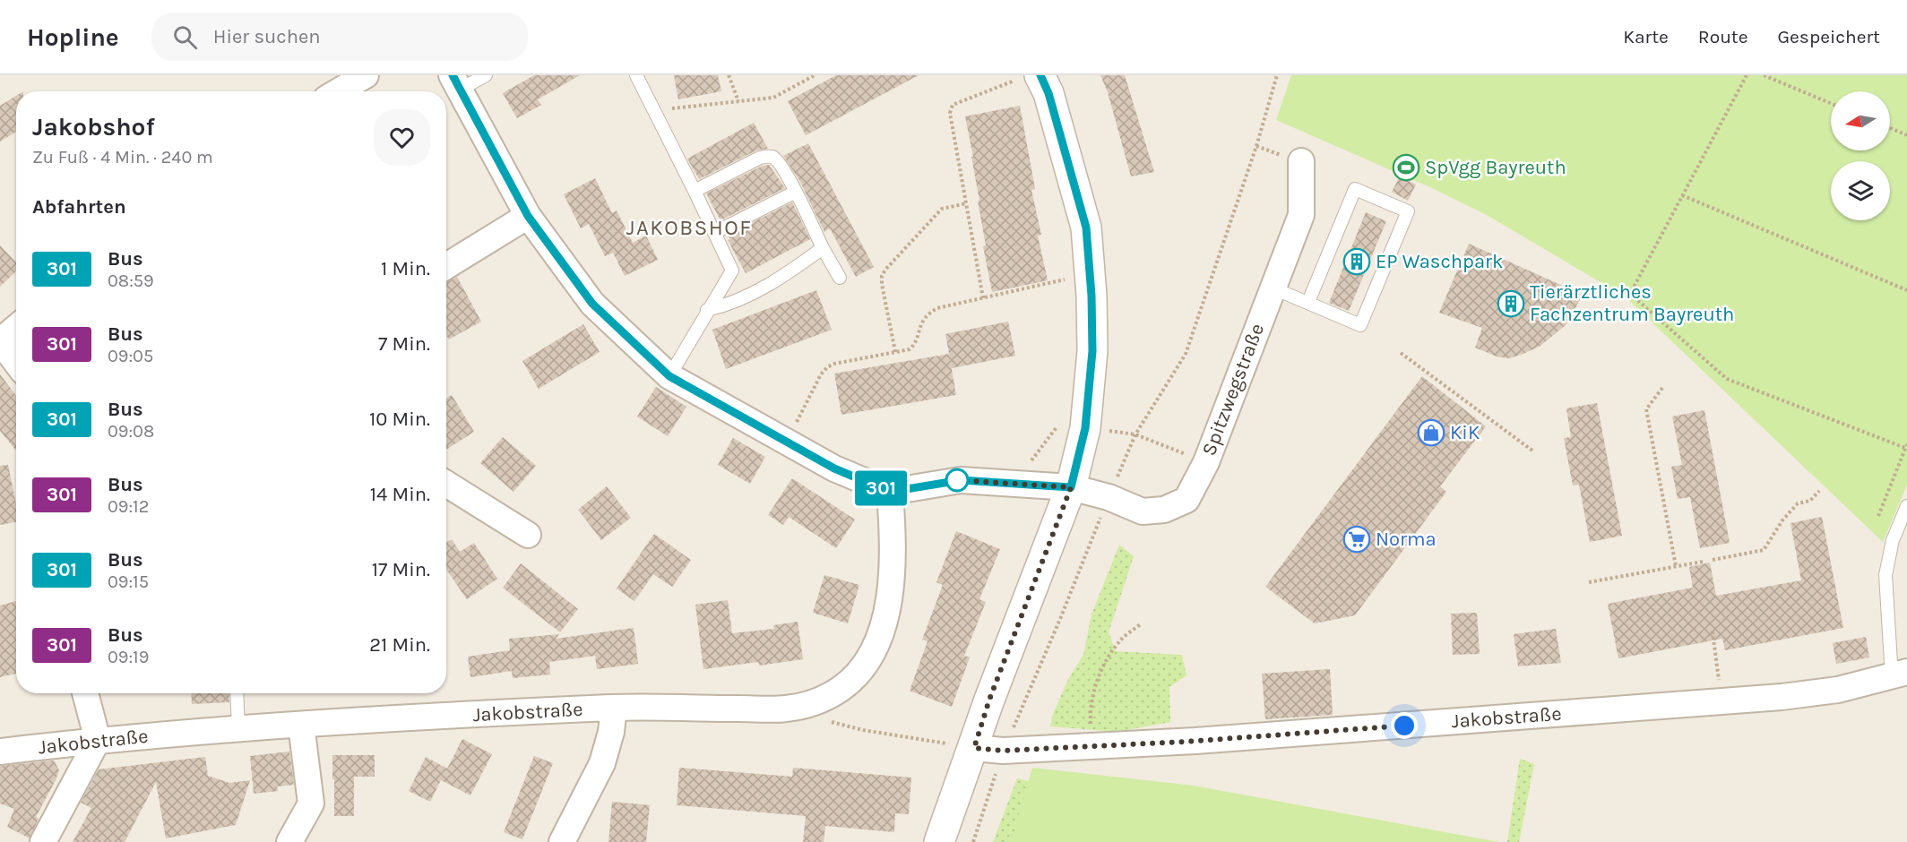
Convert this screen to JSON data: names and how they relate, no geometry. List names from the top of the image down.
{
  "streets": {
    "street": ["Spitzwegstraße", "Jakobstraße"]
  },
  "crossings": [
    ["Spitzwegstraße", "Jakobstraße"]
  ],
  "districts": ["JAKOBSHOF"],
  "places": {
    "sports": ["SpVgg Bayreuth"],
    "building": ["EP Waschpark", "Tierärztliches Fachzentrum Bayreuth"],
    "shop": ["KiK"],
    "supermarket": ["Norma"]
  },
  "lines": ["bus line 301"],
  "north": "left",
  "page": {
    "header": "Hopline",
    "search": "Hier suchen",
    "nav": ["Karte", "Route", "Gespeichert"],
    "on_map": "301",
    "heading": [
      ["Jakobshof", "Zu Fuß · 4 Min. · 240 m"],
      "Abfahrten"
    ],
    "list": [
      {
        "mark": "301",
        "name": "Bus",
        "note": "08:59",
        "value": "1 Min."
      },
      {
        "mark": "301",
        "name": "Bus",
        "note": "09:05",
        "value": "7 Min."
      },
      {
        "mark": "301",
        "name": "Bus",
        "note": "09:08",
        "value": "10 Min."
      },
      {
        "mark": "301",
        "name": "Bus",
        "note": "09:12",
        "value": "14 Min."
      },
      {
        "mark": "301",
        "name": "Bus",
        "note": "09:15",
        "value": "17 Min."
      },
      {
        "mark": "301",
        "name": "Bus",
        "note": "09:19",
        "value": "21 Min."
      }
    ]
  }
}
